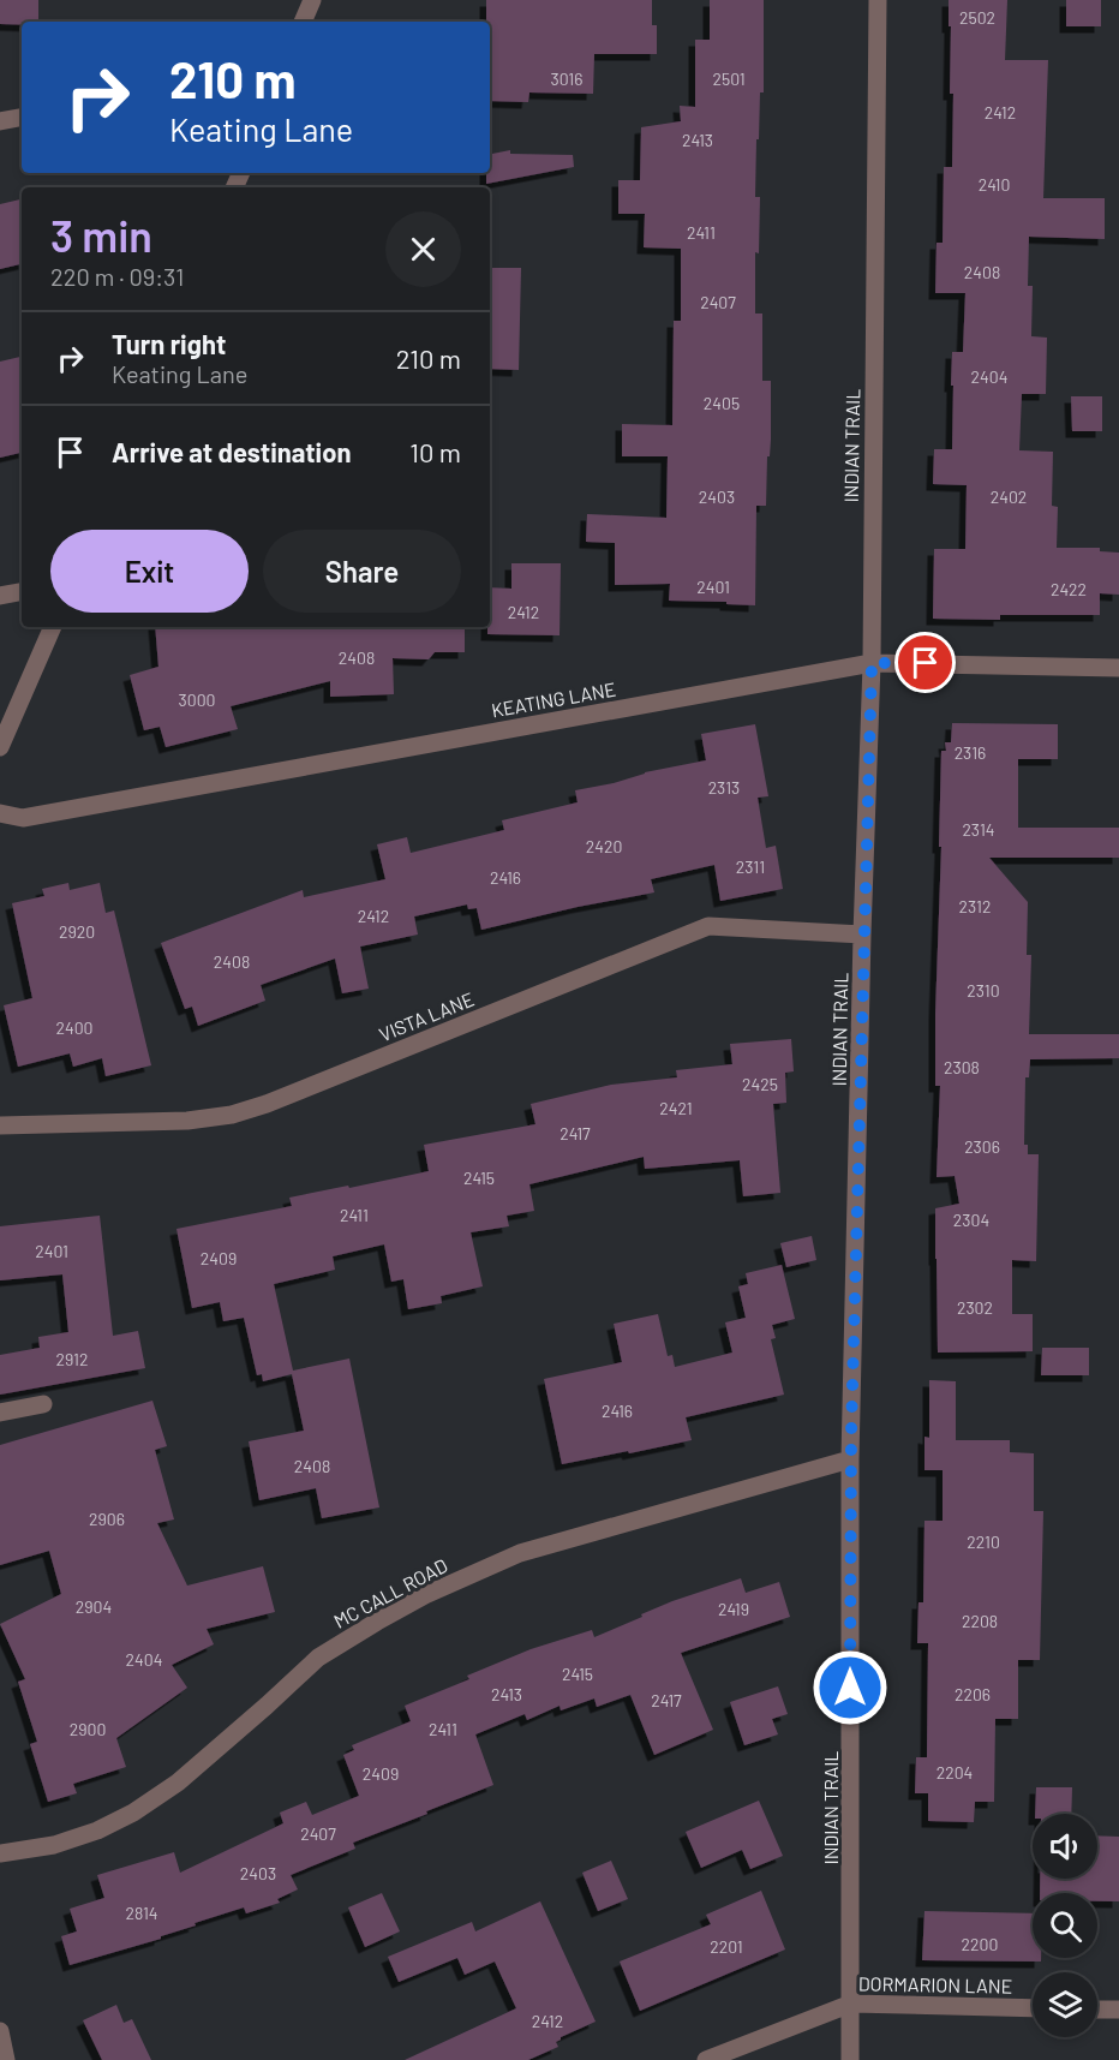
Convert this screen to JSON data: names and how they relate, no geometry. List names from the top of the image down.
{
  "streets": {
    "street": [
      "INDIAN TRAIL",
      "KEATING LANE",
      "VISTA LANE",
      "MC CALL ROAD",
      "DORMARION LANE"
    ]
  },
  "crossings": [
    ["INDIAN TRAIL", "KEATING LANE"],
    ["INDIAN TRAIL", "VISTA LANE"],
    ["INDIAN TRAIL", "MC CALL ROAD"],
    ["INDIAN TRAIL", "DORMARION LANE"]
  ],
  "house_numbers": [
    "2502",
    "3016",
    "2501",
    "2412",
    "2413",
    "2410",
    "2411",
    "2408",
    "2407",
    "2404",
    "2405",
    "2403",
    "2402",
    "2401",
    "2422",
    "2412",
    "2408",
    "3000",
    "2316",
    "2313",
    "2314",
    "2420",
    "2311",
    "2416",
    "2312",
    "2412",
    "2920",
    "2408",
    "2310",
    "2400",
    "2308",
    "2425",
    "2421",
    "2417",
    "2306",
    "2415",
    "2411",
    "2304",
    "2401",
    "2409",
    "2302",
    "2912",
    "2416",
    "2408",
    "2906",
    "2210",
    "2904",
    "2419",
    "2208",
    "2404",
    "2415",
    "2413",
    "2206",
    "2417",
    "2900",
    "2411",
    "2204",
    "2409",
    "2407",
    "2403",
    "2814",
    "2200",
    "2201",
    "2412"
  ],
  "page": {
    "turn": ["210 m", "Keating Lane"],
    "heading": ["3 min", "220 m · 09:31"],
    "list": [
      {
        "name": "Turn right",
        "note": "Keating Lane",
        "value": "210 m"
      },
      {
        "name": "Arrive at destination",
        "value": "10 m"
      }
    ],
    "buttons": ["Exit", "Share"]
  }
}
